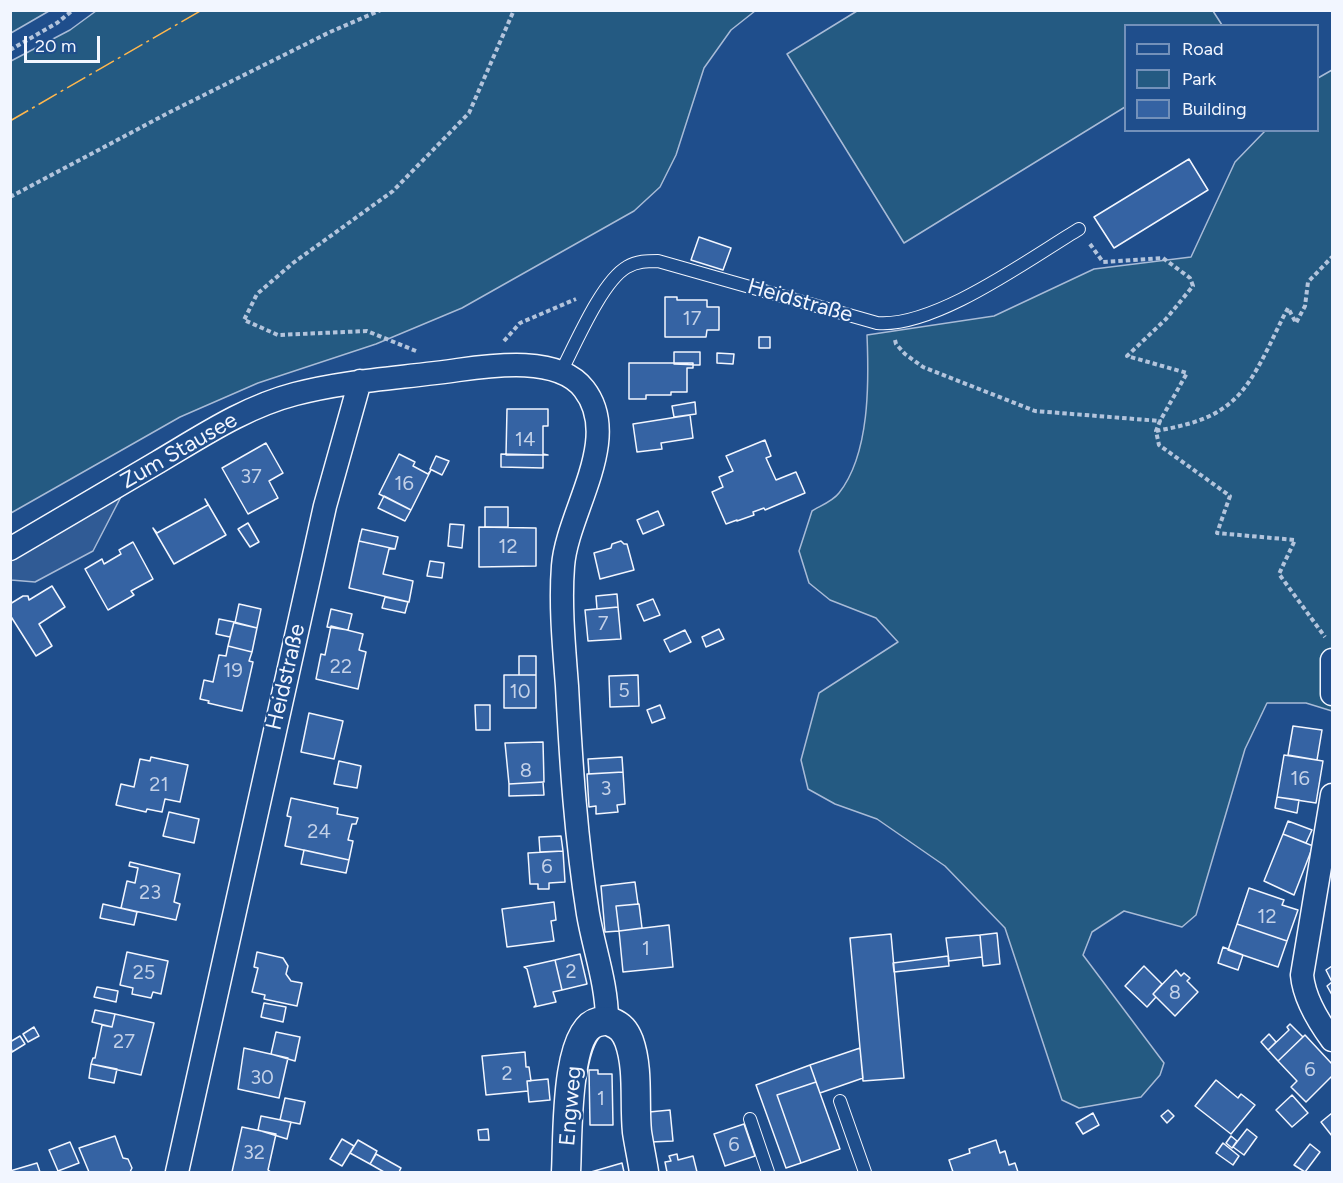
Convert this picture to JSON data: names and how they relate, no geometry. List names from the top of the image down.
{
  "streets": {
    "street": ["Heidstraße", "Zum Stausee", "Engweg"]
  },
  "crossings": [
    ["Heidstraße", "Zum Stausee"]
  ],
  "house_numbers": [
    "17",
    "14",
    "37",
    "16",
    "12",
    "7",
    "22",
    "19",
    "5",
    "10",
    "8",
    "16",
    "21",
    "3",
    "24",
    "6",
    "23",
    "12",
    "1",
    "2",
    "25",
    "8",
    "27",
    "6",
    "2",
    "30",
    "1",
    "6",
    "32"
  ],
  "legend": ["Road", "Park", "Building"],
  "scale_bar": "20 m"
}
